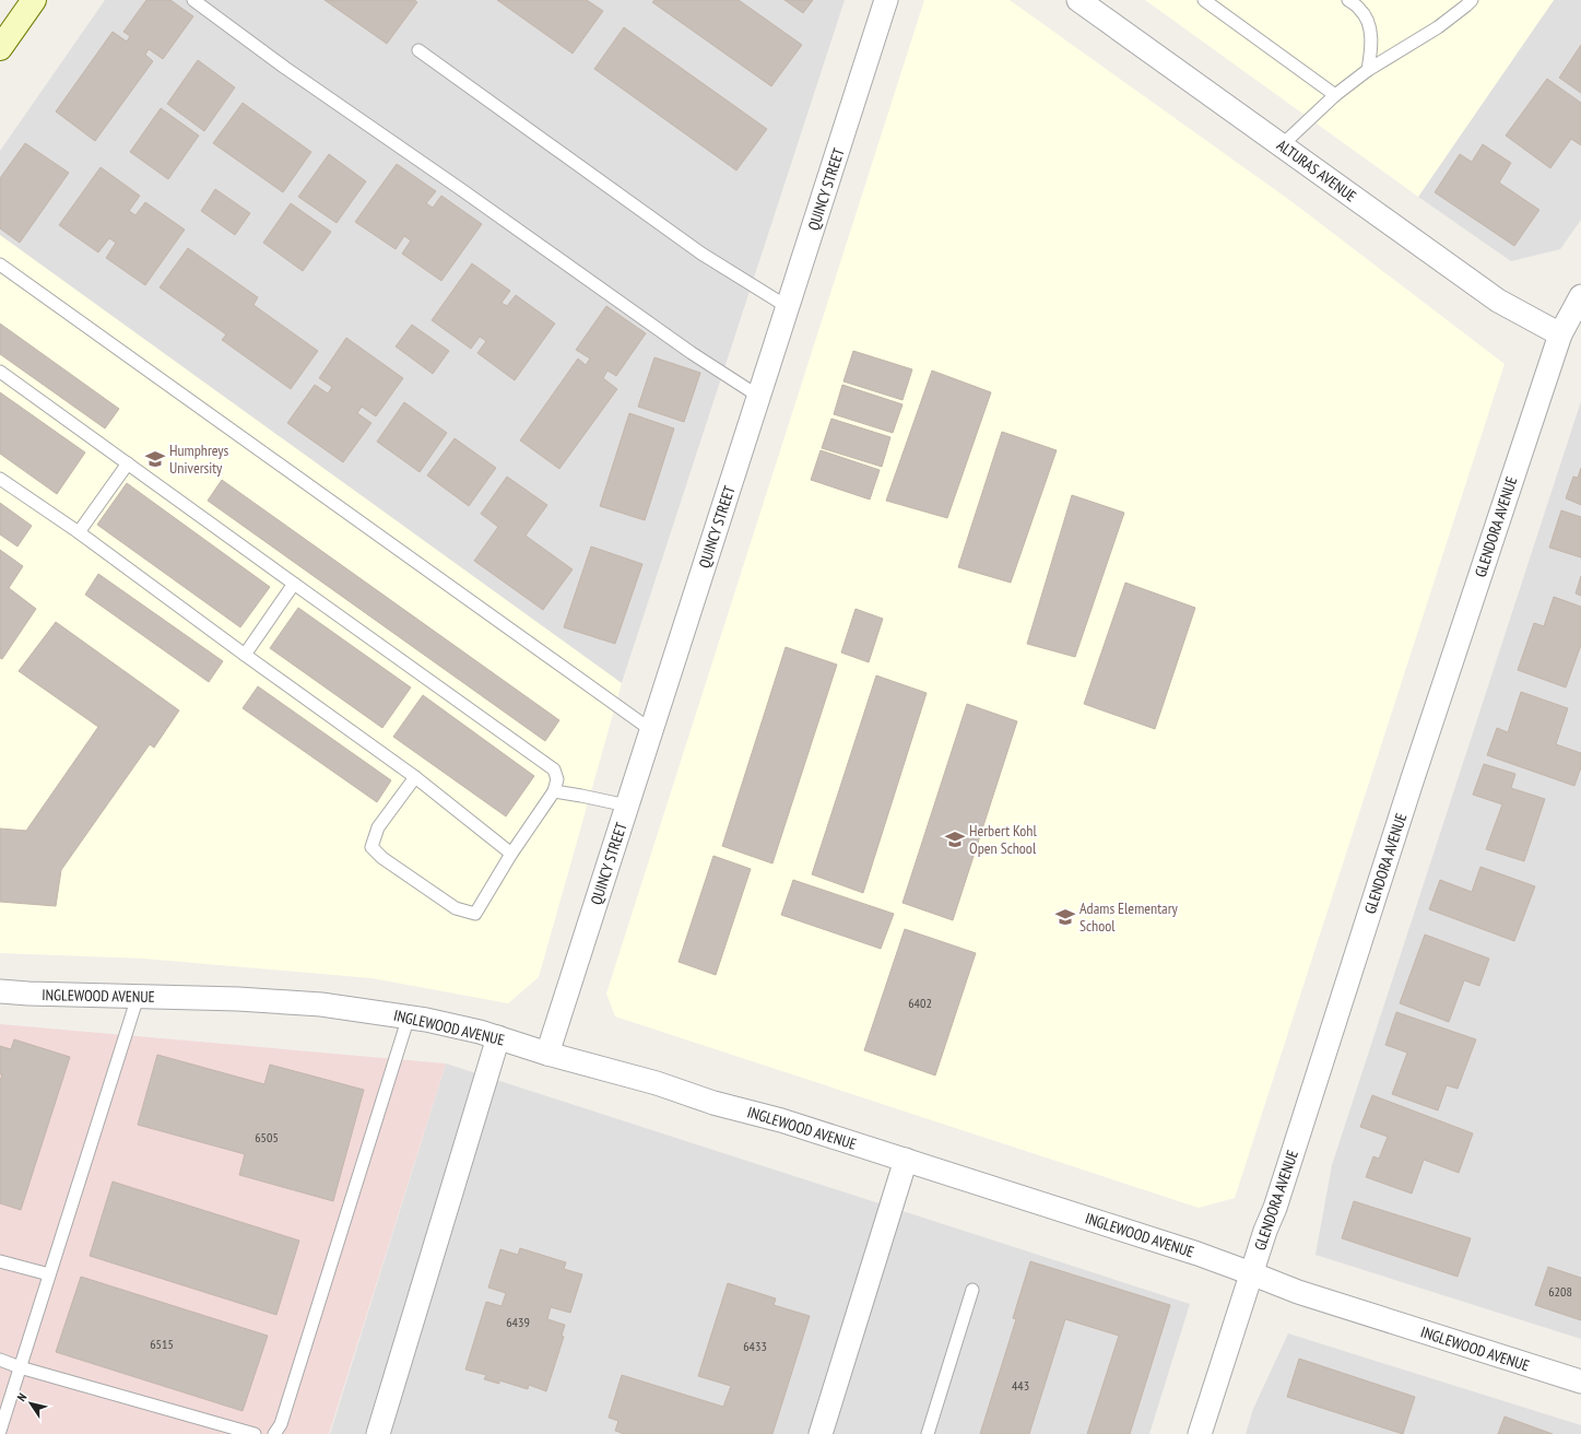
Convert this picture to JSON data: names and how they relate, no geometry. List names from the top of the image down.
{
  "streets": {
    "street": [
      "ALTURAS AVENUE",
      "QUINCY STREET",
      "GLENDORA AVENUE",
      "INGLEWOOD AVENUE"
    ]
  },
  "crossings": [
    ["ALTURAS AVENUE", "GLENDORA AVENUE"],
    ["QUINCY STREET", "INGLEWOOD AVENUE"],
    ["GLENDORA AVENUE", "INGLEWOOD AVENUE"]
  ],
  "places": {
    "school or university": ["Humphreys University", "Herbert Kohl Open School", "Adams Elementary School"]
  },
  "house_numbers": [
    "6402",
    "6505",
    "6208",
    "6439",
    "6515",
    "6433",
    "443"
  ],
  "north": "top left"
}
